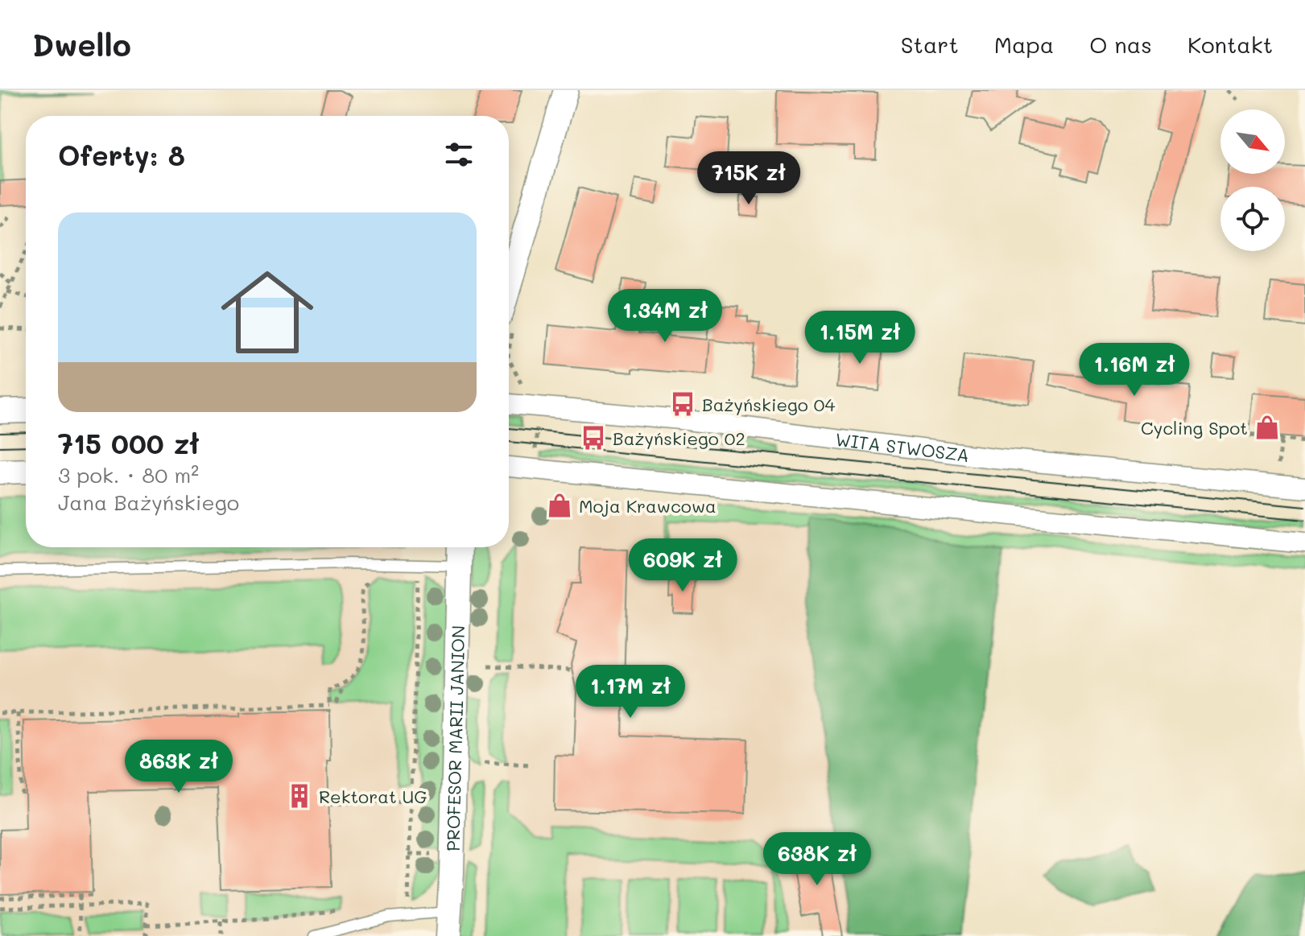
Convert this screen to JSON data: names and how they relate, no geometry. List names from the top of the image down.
{
  "streets": {
    "street": ["WITA STWOSZA", "PROFESOR MARII JANION"]
  },
  "places": {
    "bus stop": ["Bażyńskiego 04", "Bażyńskiego 02"],
    "shop": ["Cycling Spot", "Moja Krawcowa"],
    "building": ["Rektorat UG"]
  },
  "north": "bottom right",
  "page": {
    "header": "Dwello",
    "nav": [
      "Start",
      "Mapa",
      "O nas",
      "Kontakt"
    ],
    "heading": "Oferty: 8",
    "price": [
      "715K zł",
      "1.34M zł",
      "1.15M zł",
      "1.16M zł",
      "609K zł",
      "1.17M zł",
      "863K zł",
      "638K zł"
    ],
    "list": [
      {
        "name": "715 000 zł",
        "note": "3 pok. · 80 m² · Jana Bażyńskiego"
      }
    ]
  }
}
